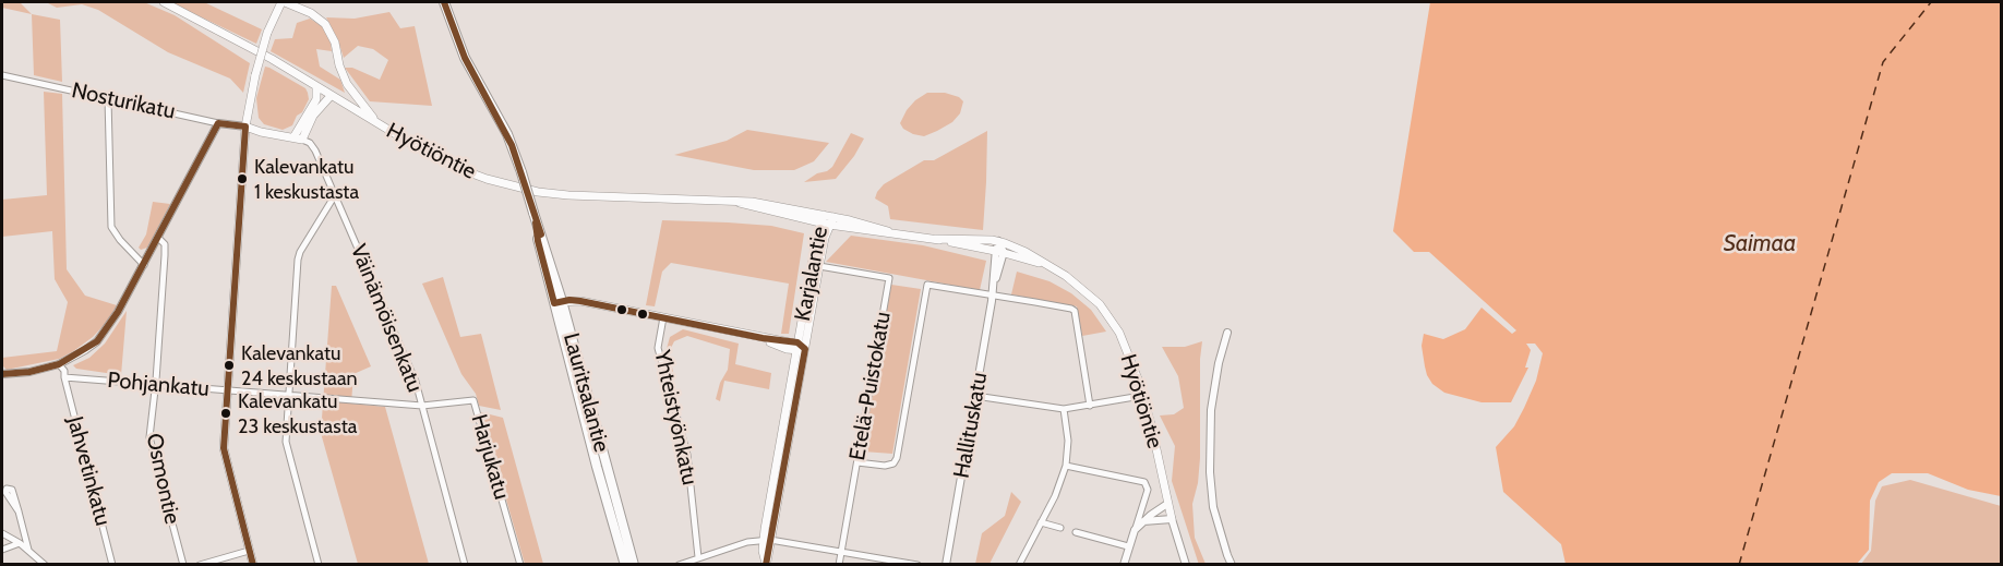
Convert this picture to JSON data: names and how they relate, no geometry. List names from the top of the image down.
{
  "streets": {
    "main road": [
      "Hyötiöntie",
      "Karjalantie",
      "Lauritsalantie",
      "Yhteistyönkatu"
    ],
    "street": [
      "Nosturikatu",
      "Väinämöisenkatu",
      "Pohjankatu",
      "Etelä-Puistokatu",
      "Hallituskatu",
      "Harjukatu",
      "Jahvetinkatu",
      "Osmontie"
    ]
  },
  "crossings": [
    ["Hyötiöntie", "Karjalantie"],
    ["Hyötiöntie", "Hallituskatu"],
    ["Karjalantie", "Etelä-Puistokatu"],
    ["Karjalantie", "Yhteistyönkatu"],
    ["Väinämöisenkatu", "Pohjankatu"],
    ["Väinämöisenkatu", "Harjukatu"],
    ["Pohjankatu", "Harjukatu"],
    ["Pohjankatu", "Jahvetinkatu"],
    ["Pohjankatu", "Osmontie"],
    ["Lauritsalantie", "Yhteistyönkatu"]
  ],
  "water": ["Saimaa"],
  "places": ["Kalevankatu 1 keskustasta", "Kalevankatu 24 keskustaan", "Kalevankatu 23 keskustasta"]
}
